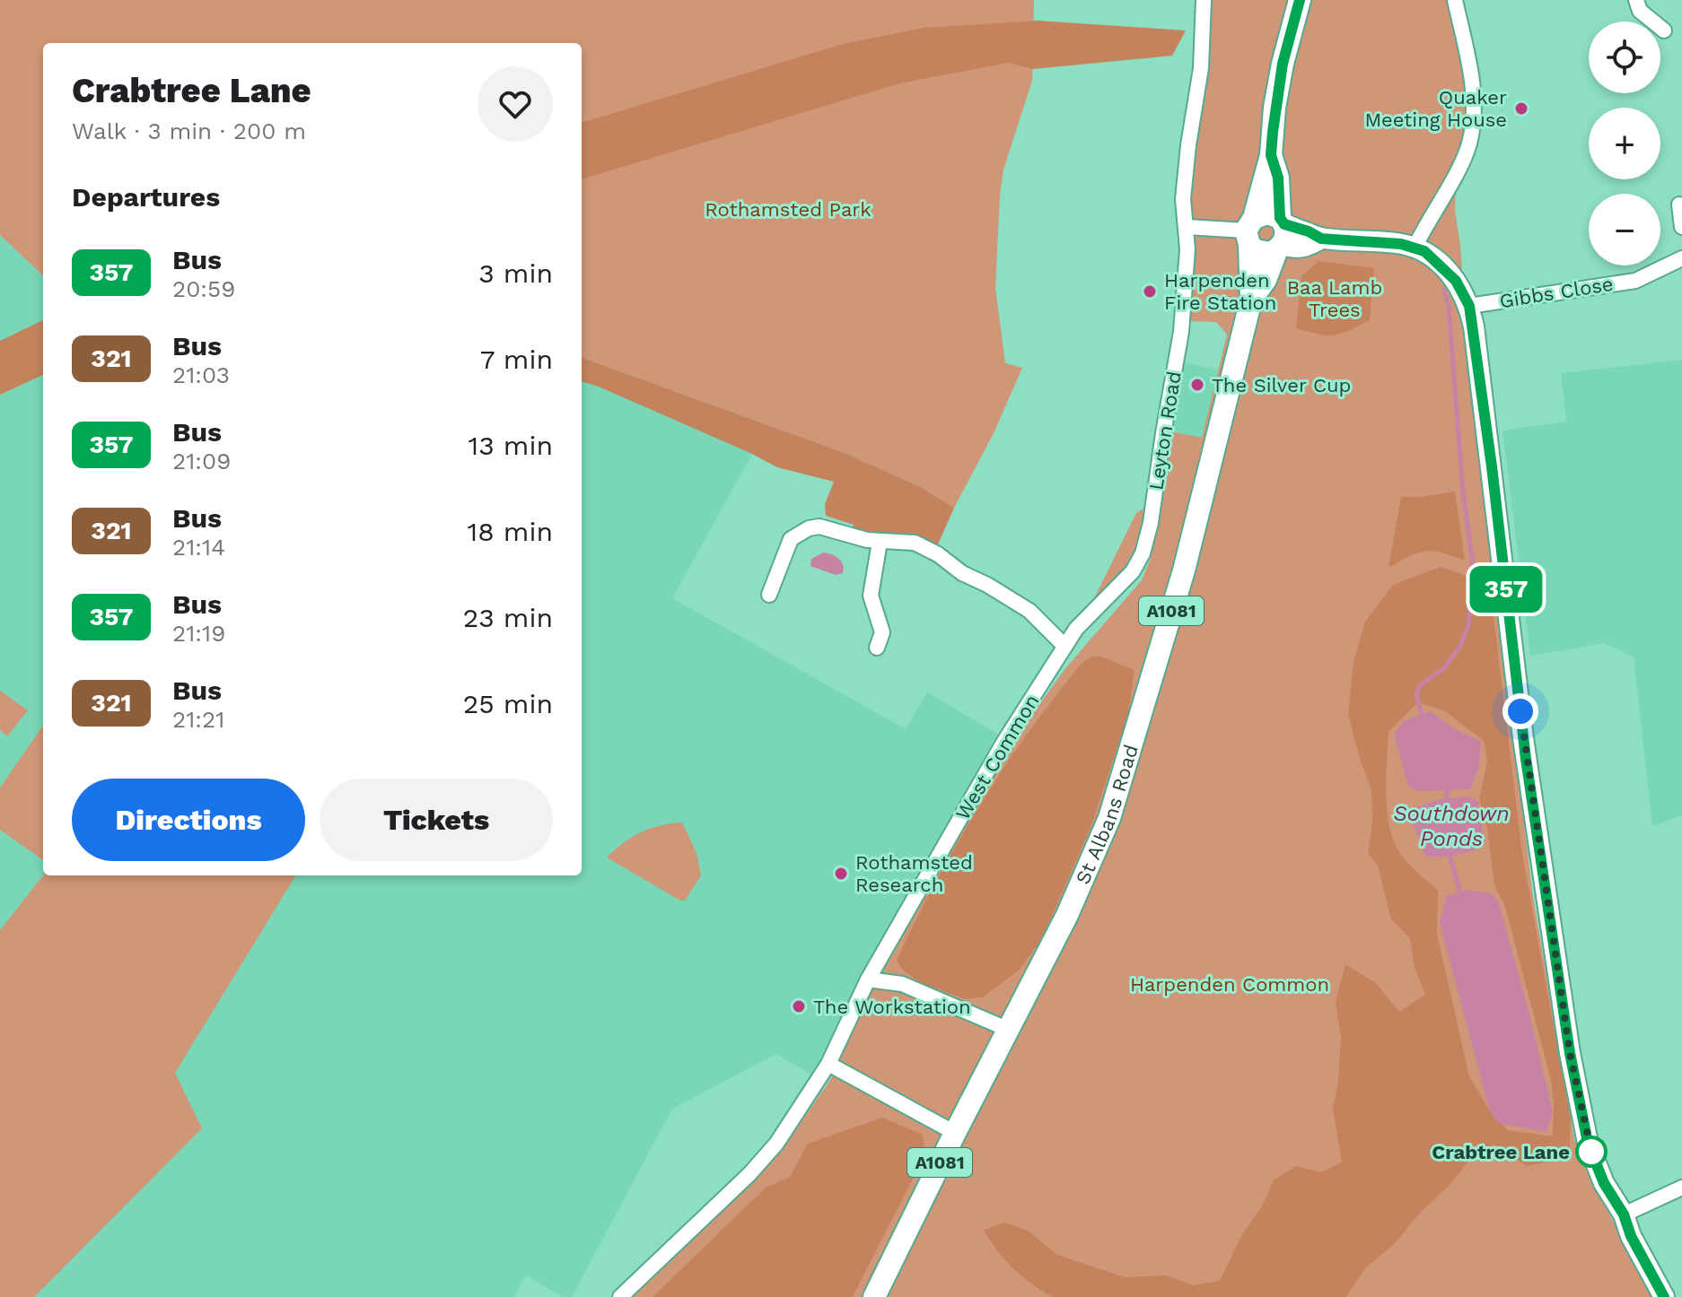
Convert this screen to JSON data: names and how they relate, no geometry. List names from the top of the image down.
{
  "streets": {
    "main road": ["A1081", "St Albans Road"],
    "street": ["Gibbs Close", "Leyton Road", "West Common"]
  },
  "crossings": [
    ["Leyton Road", "West Common"]
  ],
  "water": ["Southdown Ponds"],
  "parks": ["Rothamsted Park", "Baa Lamb Trees", "Harpenden Common"],
  "places": [
    "Quaker Meeting House",
    "Harpenden Fire Station",
    "The Silver Cup",
    "Rothamsted Research",
    "The Workstation",
    "Crabtree Lane"
  ],
  "lines": ["bus line 357"],
  "page": {
    "on_map": "357",
    "map_buttons": ["+", "−"],
    "heading": [
      ["Crabtree Lane", "Walk · 3 min · 200 m"],
      "Departures"
    ],
    "list": [
      {
        "mark": "357",
        "name": "Bus",
        "note": "20:59",
        "value": "3 min"
      },
      {
        "mark": "321",
        "name": "Bus",
        "note": "21:03",
        "value": "7 min"
      },
      {
        "mark": "357",
        "name": "Bus",
        "note": "21:09",
        "value": "13 min"
      },
      {
        "mark": "321",
        "name": "Bus",
        "note": "21:14",
        "value": "18 min"
      },
      {
        "mark": "357",
        "name": "Bus",
        "note": "21:19",
        "value": "23 min"
      },
      {
        "mark": "321",
        "name": "Bus",
        "note": "21:21",
        "value": "25 min"
      }
    ],
    "buttons": ["Directions", "Tickets"]
  }
}
